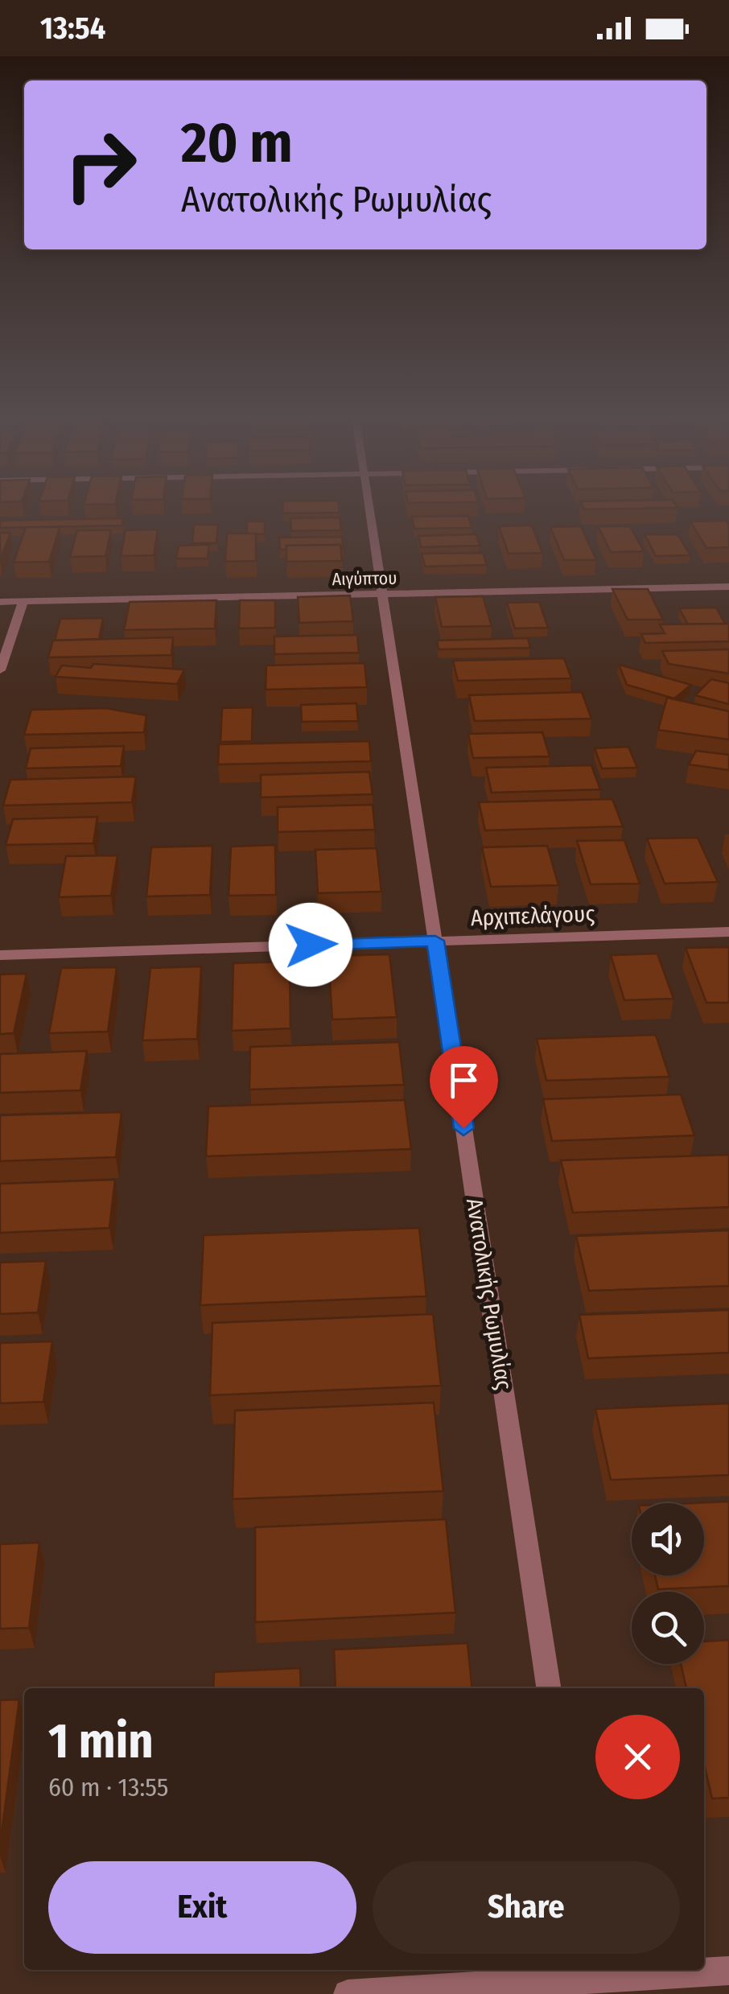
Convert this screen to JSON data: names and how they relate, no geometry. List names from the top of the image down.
{
  "streets": {
    "street": ["Αιγύπτου", "Αρχιπελάγους", "Ανατολικής Ρωμυλίας"]
  },
  "crossings": [
    ["Αιγύπτου", "Ανατολικής Ρωμυλίας"],
    ["Αρχιπελάγους", "Ανατολικής Ρωμυλίας"]
  ],
  "page": {
    "status": "13:54",
    "turn": ["20 m", "Ανατολικής Ρωμυλίας"],
    "heading": ["1 min", "60 m · 13:55"],
    "buttons": ["Exit", "Share"]
  }
}
